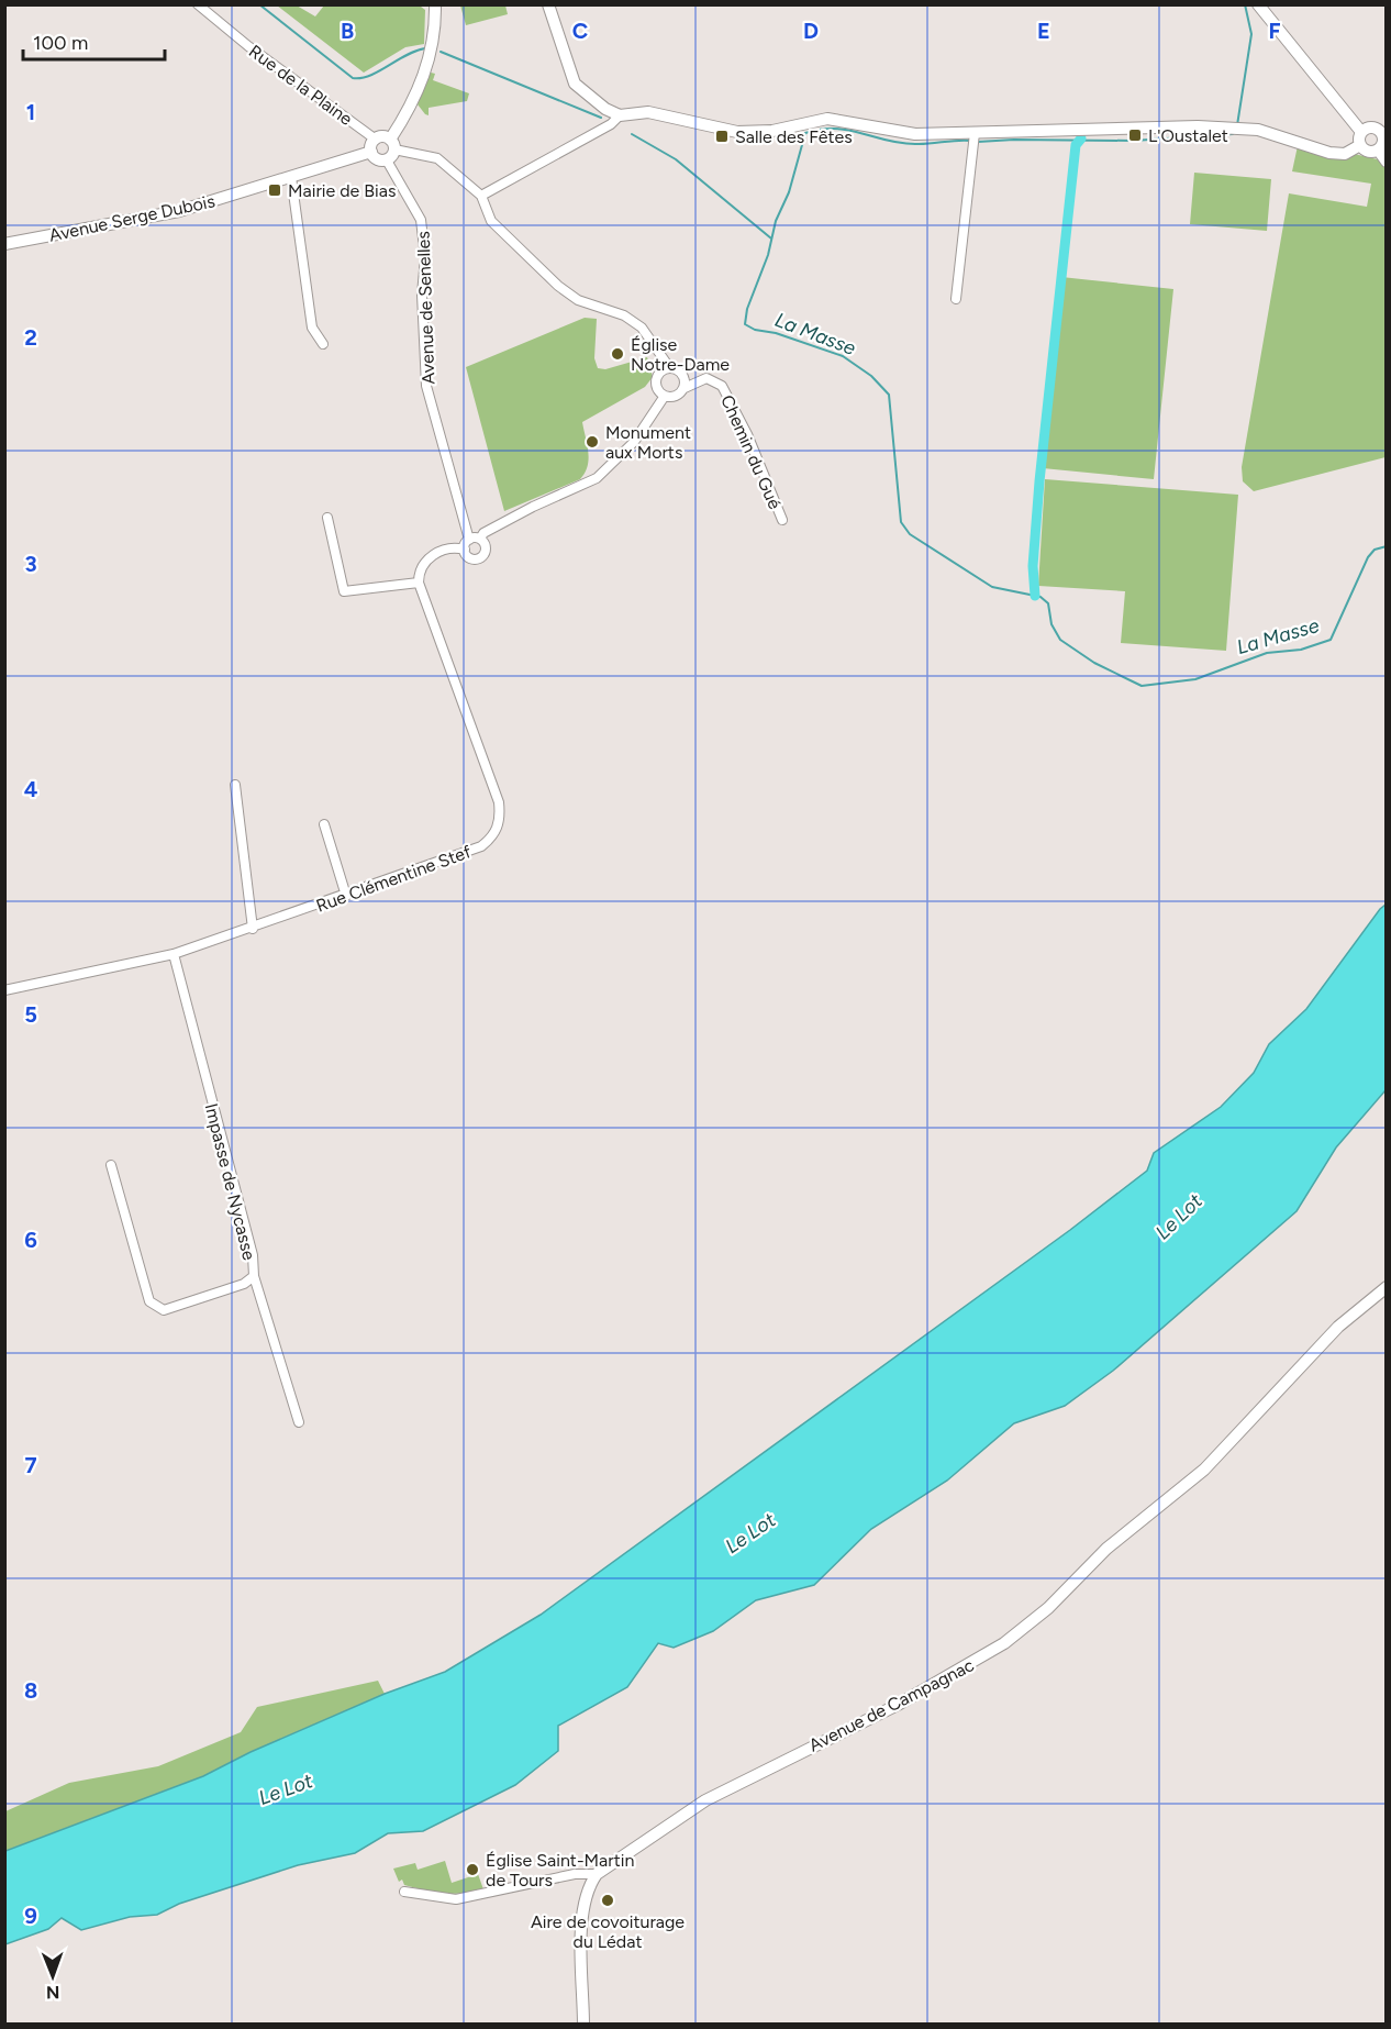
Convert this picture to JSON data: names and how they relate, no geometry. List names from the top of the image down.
{
  "streets": {
    "street": [
      "Rue de la Plaine",
      "Avenue Serge Dubois",
      "Avenue de Senelles",
      "Chemin du Gué",
      "Rue Clémentine Stef",
      "Impasse de Nycasse",
      "Avenue de Campagnac"
    ]
  },
  "crossings": [
    ["Rue de la Plaine", "Avenue Serge Dubois"],
    ["Rue de la Plaine", "Avenue de Senelles"],
    ["Avenue Serge Dubois", "Avenue de Senelles"],
    ["Rue Clémentine Stef", "Impasse de Nycasse"]
  ],
  "water": ["La Masse", "Le Lot"],
  "places": {
    "transit": ["L'Oustalet", "Salle des Fêtes", "Mairie de Bias"],
    "other": [
      "Église Notre-Dame",
      "Monument aux Morts",
      "Église Saint-Martin de Tours",
      "Aire de covoiturage du Lédat"
    ]
  },
  "scale_bar": "100 m",
  "north": "bottom",
  "grid": {
    "columns": [
      "B",
      "C",
      "D",
      "E",
      "F"
    ],
    "rows": [
      "1",
      "2",
      "3",
      "4",
      "5",
      "6",
      "7",
      "8",
      "9"
    ]
  }
}
